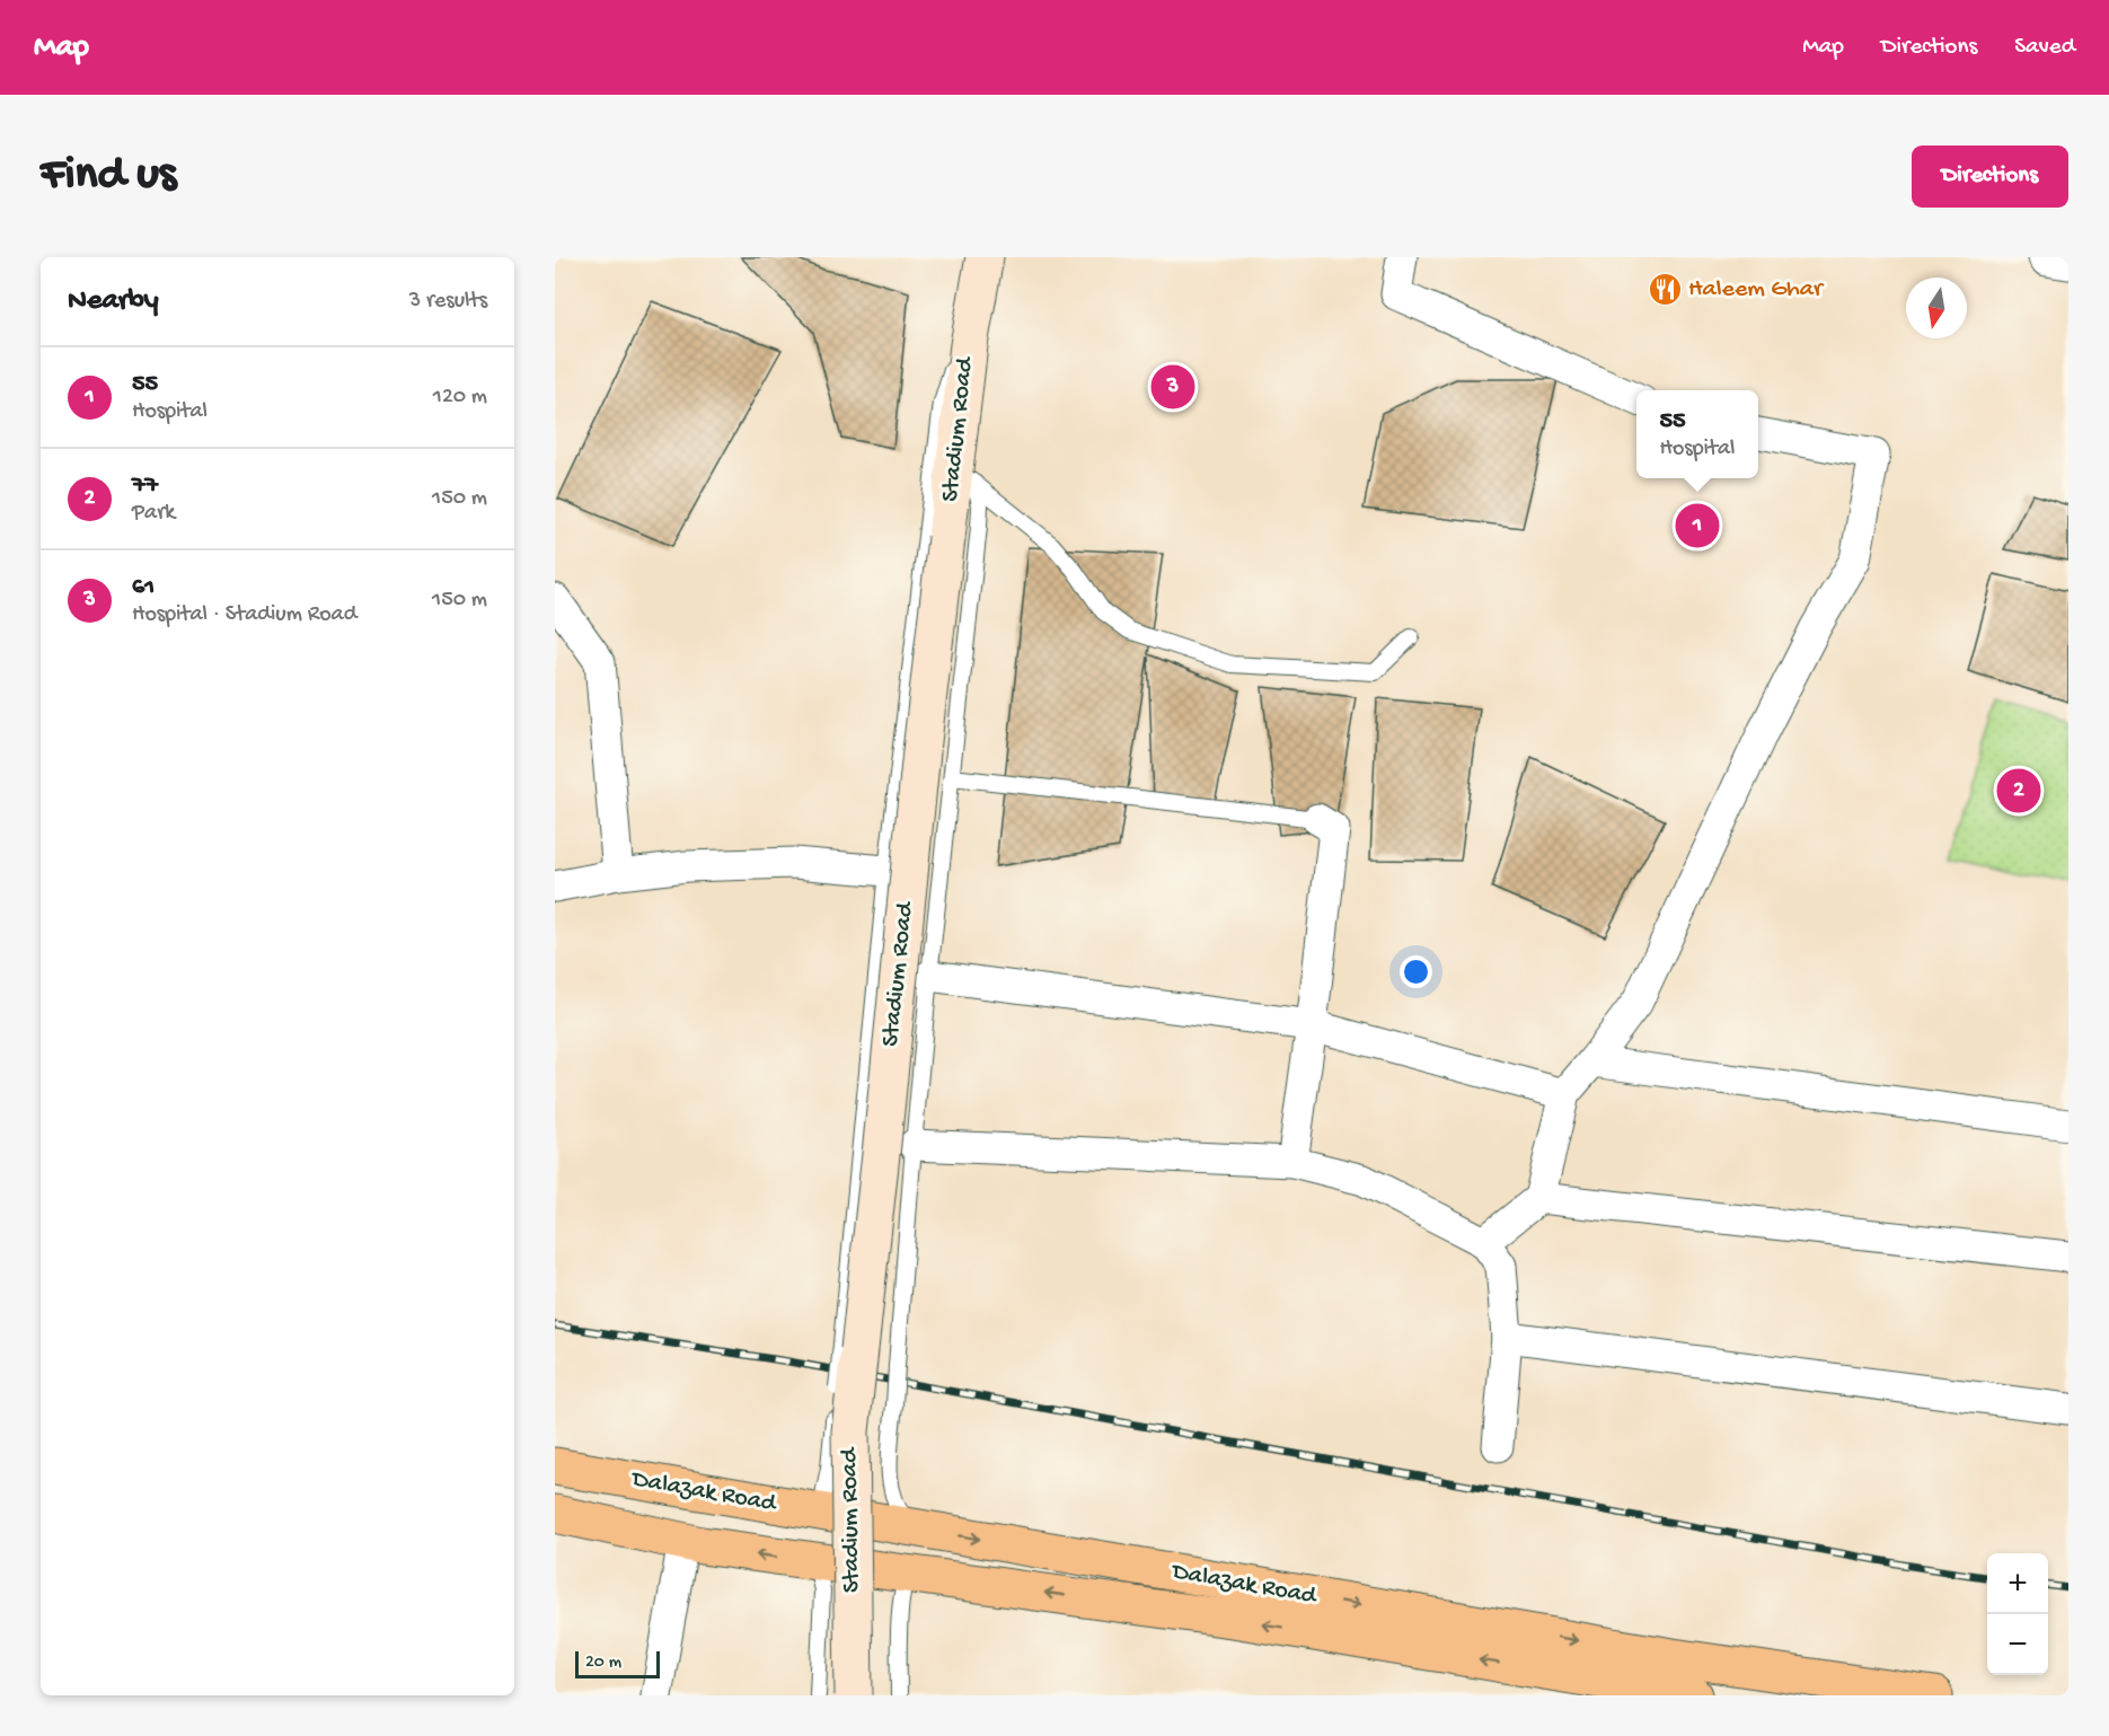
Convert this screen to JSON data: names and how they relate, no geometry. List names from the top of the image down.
{
  "streets": {
    "main road": ["Stadium Road", "Dalazak Road"]
  },
  "places": {
    "restaurant": ["Haleem Ghar"]
  },
  "scale_bar": "20 m",
  "north": "bottom",
  "page": {
    "header": "Map",
    "nav": ["Map", "Directions", "Saved"],
    "buttons": "Directions",
    "title": "Find us",
    "heading": ["Nearby", "3 results"],
    "list": [
      {
        "mark": "1",
        "name": "55",
        "note": "Hospital",
        "value": "120 m"
      },
      {
        "mark": "2",
        "name": "77",
        "note": "Park",
        "value": "150 m"
      },
      {
        "mark": "3",
        "name": "61",
        "note": "Hospital · Stadium Road",
        "value": "150 m"
      }
    ],
    "pins": ["3", "1", "2"],
    "popup": ["55", "Hospital"],
    "map_buttons": ["+", "−"],
    "scale": "20 m"
  }
}
